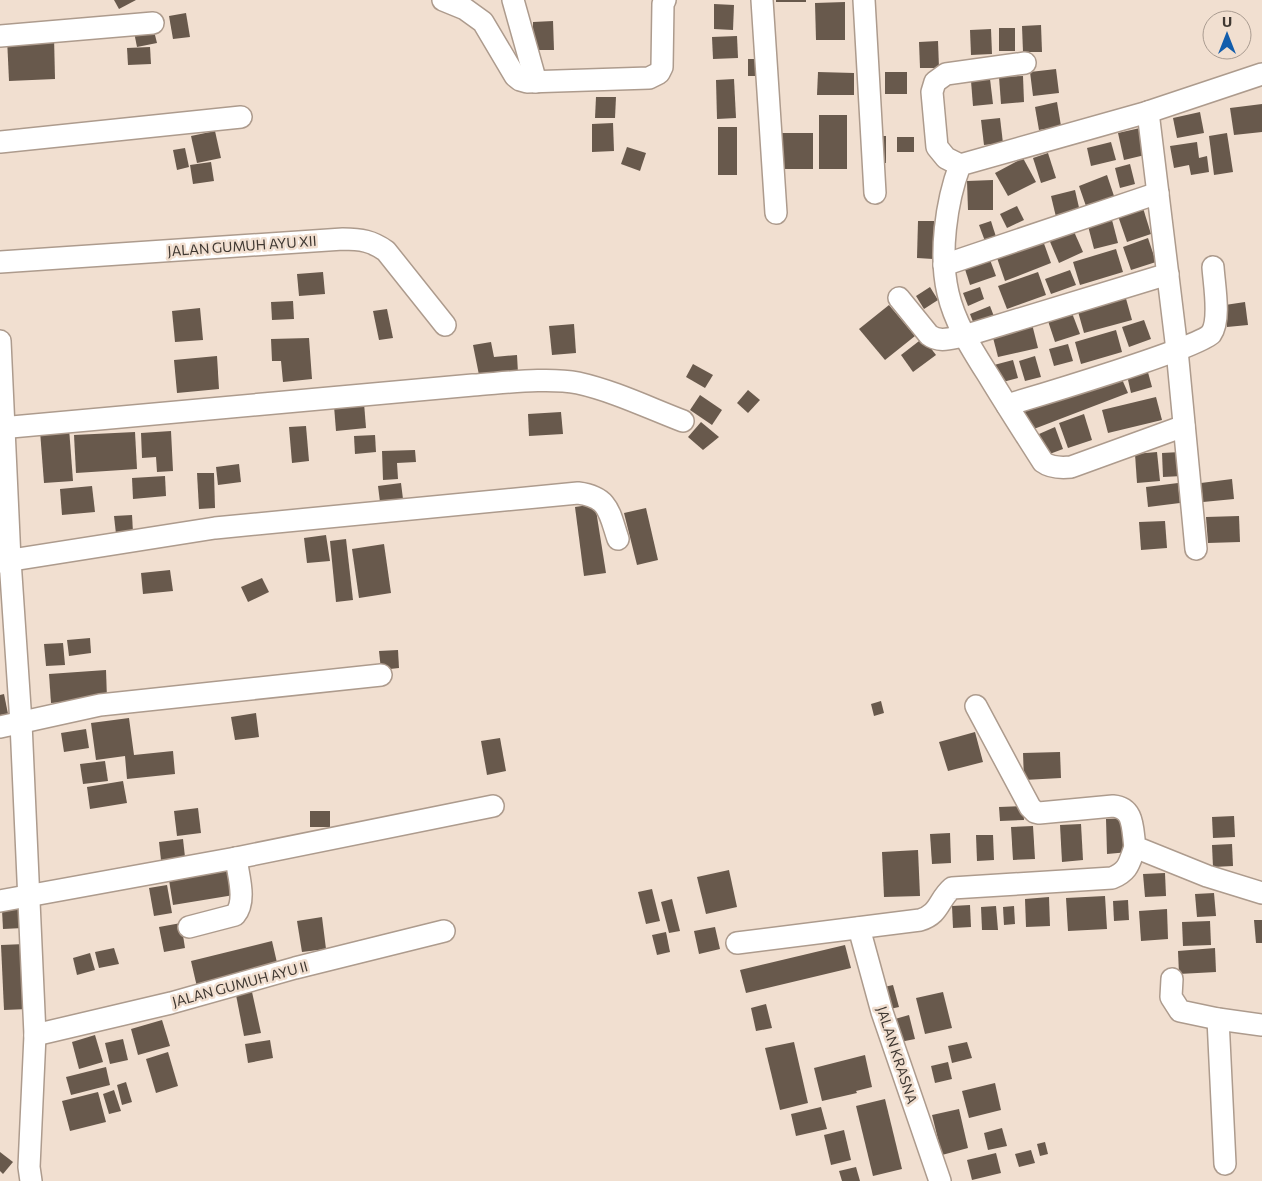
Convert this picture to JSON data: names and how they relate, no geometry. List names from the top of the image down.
{
  "streets": {
    "street": ["JALAN GUMUH AYU XII", "JALAN GUMUH AYU II", "JALAN KRASNA"]
  },
  "north": "top"
}
